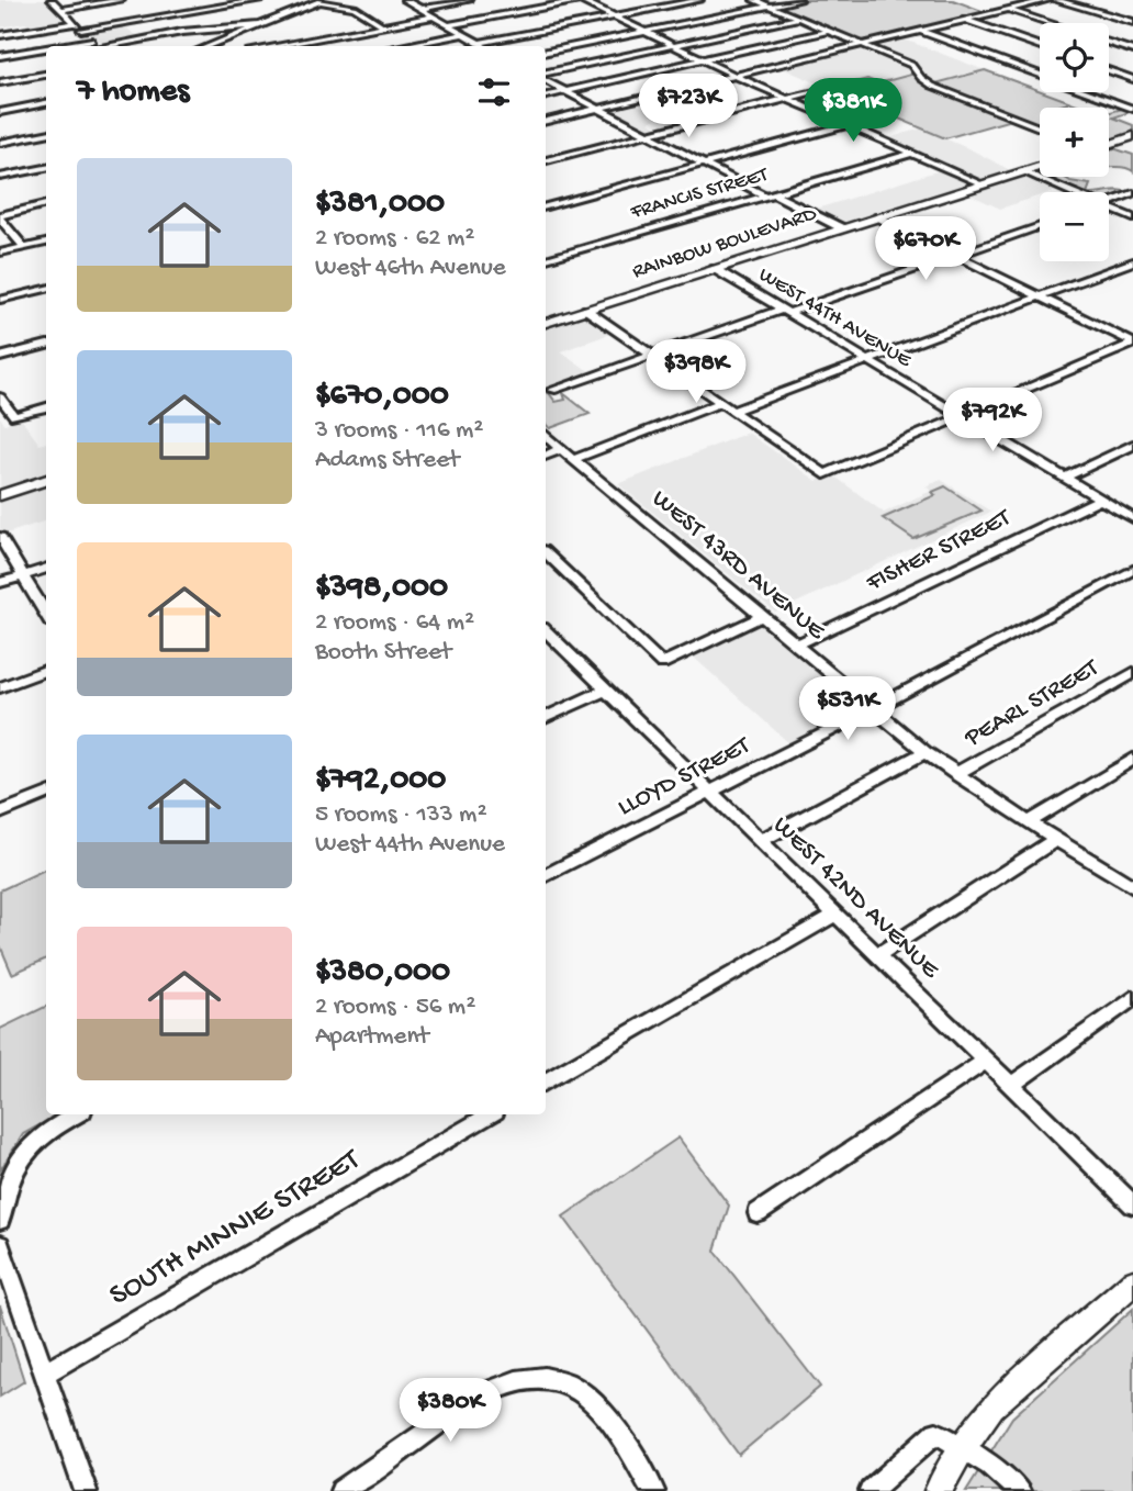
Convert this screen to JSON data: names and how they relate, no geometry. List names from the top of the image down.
{
  "streets": {
    "main road": ["RAINBOW BOULEVARD"],
    "street": [
      "FRANCIS STREET",
      "WEST 44TH AVENUE",
      "FISHER STREET",
      "WEST 43RD AVENUE",
      "PEARL STREET",
      "LLOYD STREET",
      "WEST 42ND AVENUE",
      "SOUTH MINNIE STREET"
    ]
  },
  "crossings": [
    ["RAINBOW BOULEVARD", "WEST 44TH AVENUE"],
    ["WEST 44TH AVENUE", "FISHER STREET"],
    ["FISHER STREET", "WEST 43RD AVENUE"],
    ["WEST 43RD AVENUE", "PEARL STREET"],
    ["WEST 43RD AVENUE", "LLOYD STREET"],
    ["LLOYD STREET", "WEST 42ND AVENUE"]
  ],
  "page": {
    "map_buttons": ["+", "−"],
    "heading": "7 homes",
    "price": [
      "$723K",
      "$381K",
      "$670K",
      "$398K",
      "$792K",
      "$531K",
      "$380K"
    ],
    "list": [
      {
        "name": "$381,000",
        "note": "2 rooms · 62 m² · West 46th Avenue"
      },
      {
        "name": "$670,000",
        "note": "3 rooms · 116 m² · Adams Street"
      },
      {
        "name": "$398,000",
        "note": "2 rooms · 64 m² · Booth Street"
      },
      {
        "name": "$792,000",
        "note": "5 rooms · 133 m² · West 44th Avenue"
      },
      {
        "name": "$380,000",
        "note": "2 rooms · 56 m² · Apartment"
      }
    ]
  }
}
